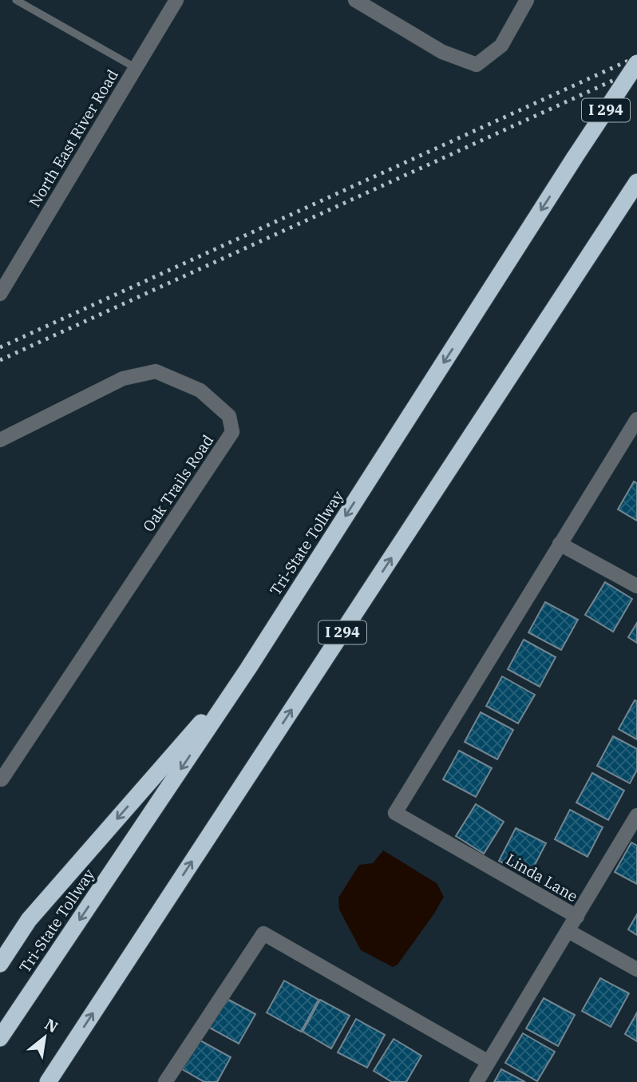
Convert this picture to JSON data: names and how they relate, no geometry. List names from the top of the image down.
{
  "streets": {
    "highway": ["I 294", "Tri-State Tollway"],
    "street": ["North East River Road", "Oak Trails Road", "Linda Lane"]
  },
  "north": "top right"
}
